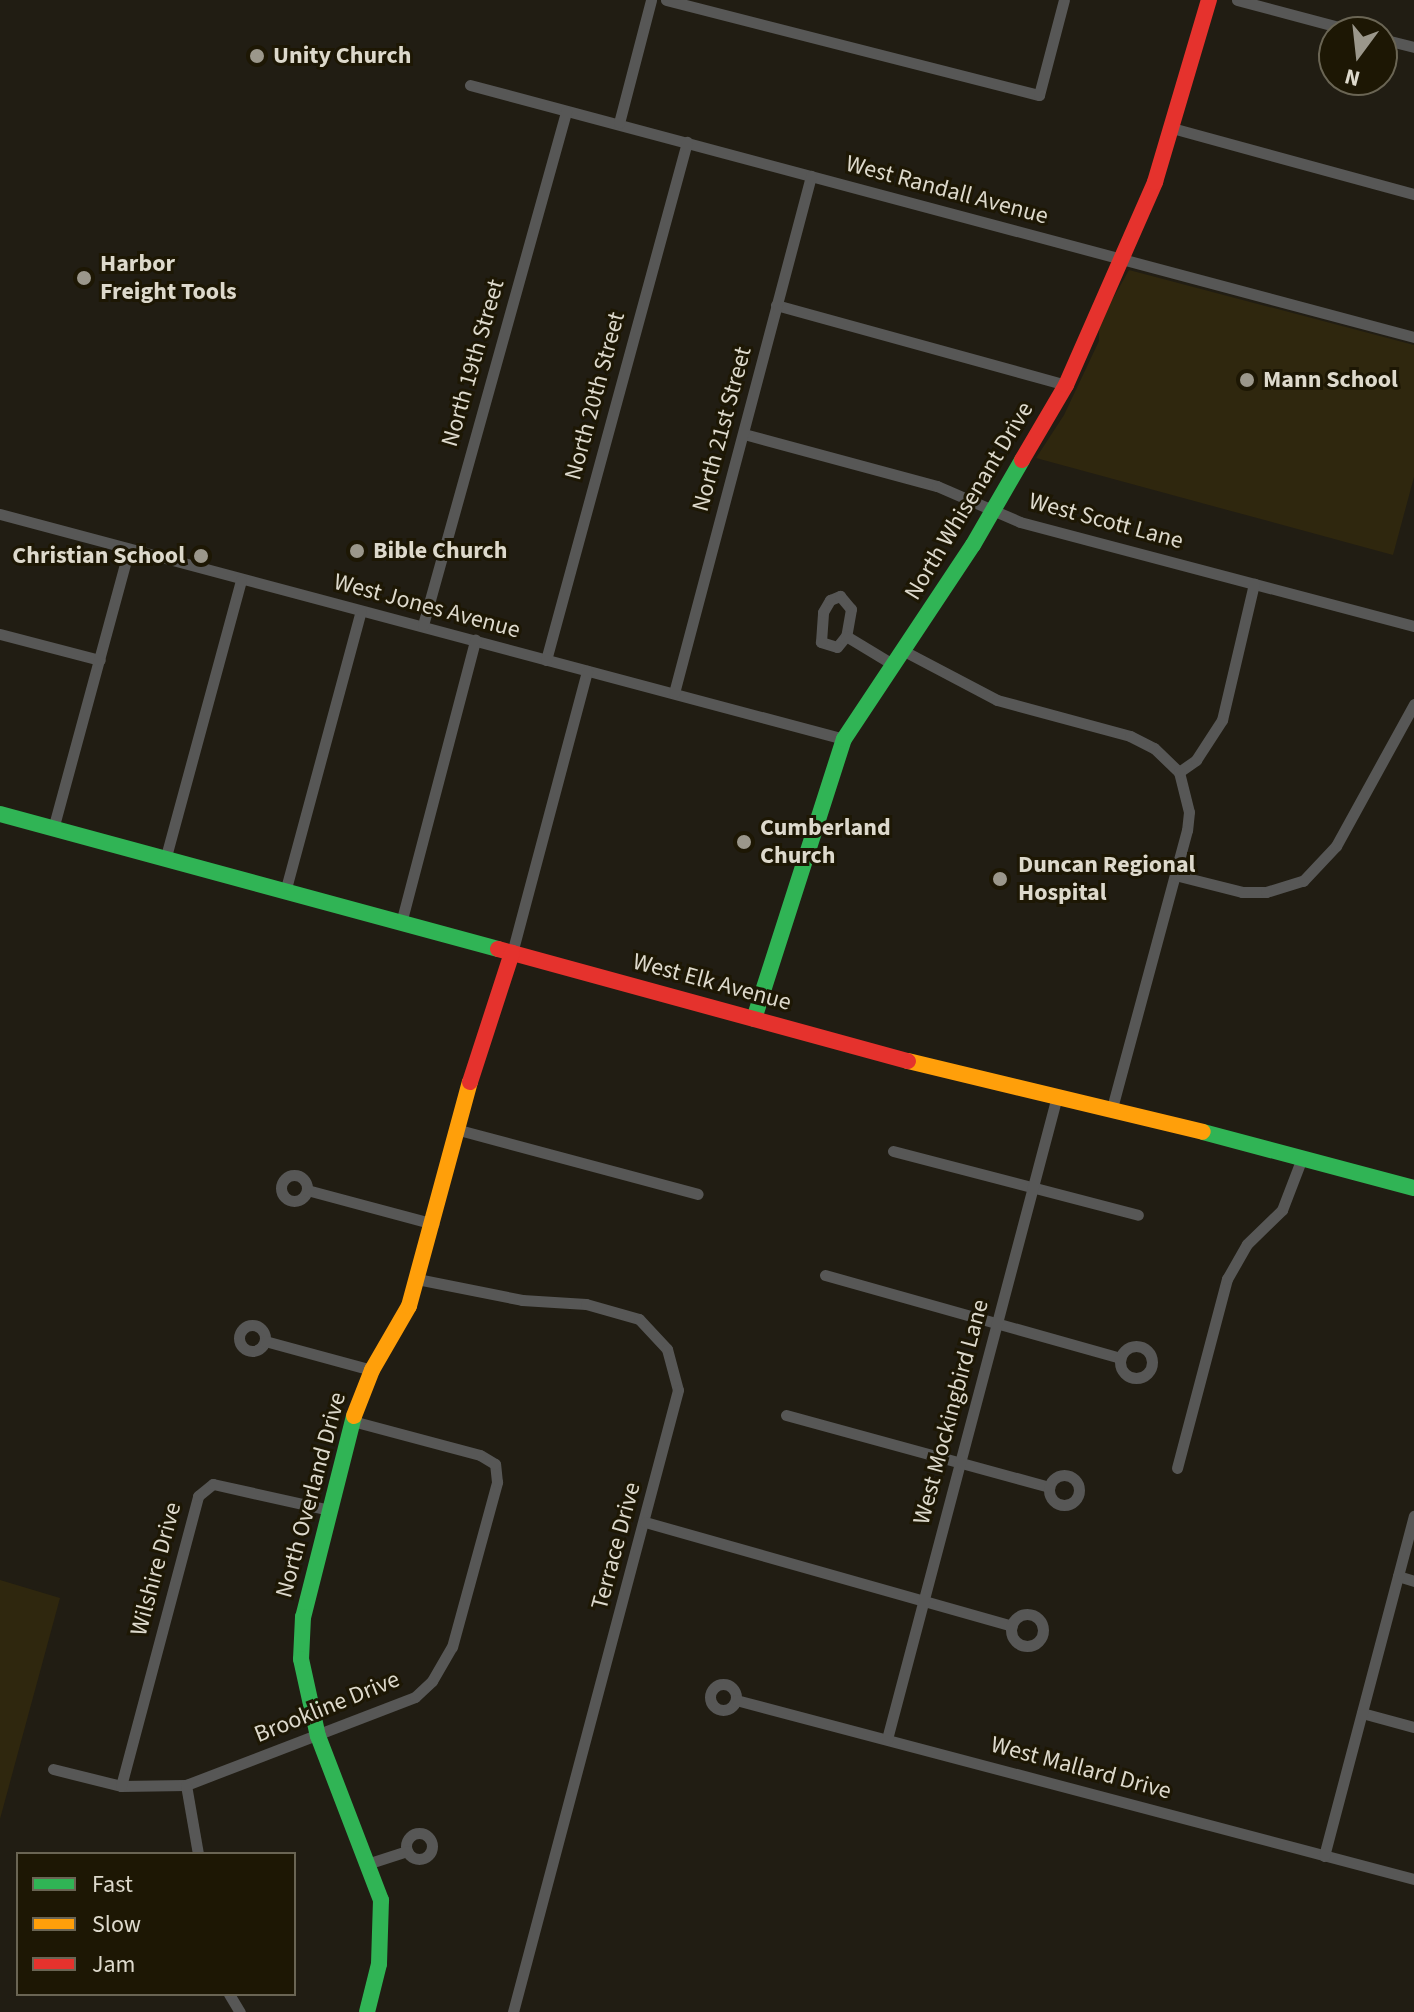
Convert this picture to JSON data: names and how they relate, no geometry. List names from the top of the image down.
{
  "streets": {
    "street": [
      "West Randall Avenue",
      "North 19th Street",
      "North 20th Street",
      "North 21st Street",
      "North Whisenant Drive",
      "West Scott Lane",
      "West Jones Avenue",
      "West Elk Avenue",
      "West Mockingbird Lane",
      "North Overland Drive",
      "Terrace Drive",
      "Wilshire Drive",
      "Brookline Drive",
      "West Mallard Drive"
    ]
  },
  "crossings": [
    ["West Randall Avenue", "North 19th Street"],
    ["West Randall Avenue", "North 20th Street"],
    ["West Randall Avenue", "North 21st Street"],
    ["West Randall Avenue", "North Whisenant Drive"],
    ["North 19th Street", "West Jones Avenue"],
    ["North 20th Street", "West Jones Avenue"],
    ["North 21st Street", "West Scott Lane"],
    ["North 21st Street", "West Jones Avenue"],
    ["North Whisenant Drive", "West Scott Lane"],
    ["North Whisenant Drive", "West Jones Avenue"],
    ["North Whisenant Drive", "West Elk Avenue"],
    ["West Elk Avenue", "West Mockingbird Lane"],
    ["West Elk Avenue", "North Overland Drive"],
    ["West Mockingbird Lane", "West Mallard Drive"],
    ["North Overland Drive", "Terrace Drive"],
    ["North Overland Drive", "Wilshire Drive"],
    ["North Overland Drive", "Brookline Drive"],
    ["Wilshire Drive", "Brookline Drive"]
  ],
  "places": [
    "Unity Church",
    "Harbor Freight Tools",
    "Mann School",
    "Bible Church",
    "Christian School",
    "Cumberland Church",
    "Duncan Regional Hospital"
  ],
  "legend": ["Fast", "Slow", "Jam"],
  "north": "bottom"
}
